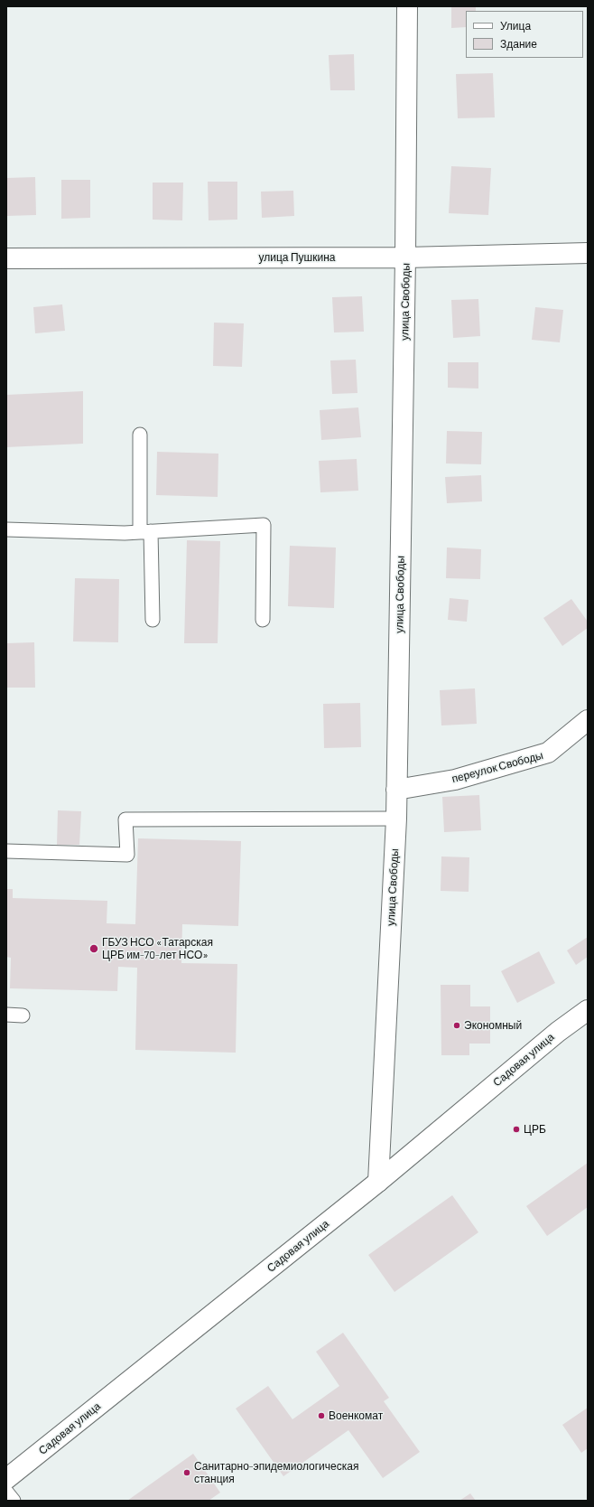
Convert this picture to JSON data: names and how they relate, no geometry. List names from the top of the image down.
{
  "streets": {
    "street": [
      "улица Пушкина",
      "улица Свободы",
      "переулок Свободы",
      "Садовая улица"
    ]
  },
  "crossings": [
    ["улица Пушкина", "улица Свободы"],
    ["улица Свободы", "переулок Свободы"],
    ["улица Свободы", "Садовая улица"]
  ],
  "places": [
    "ГБУЗ НСО «Татарская ЦРБ им-70-лет НСО»",
    "Экономный",
    "ЦРБ",
    "Военкомат",
    "Санитарно-эпидемиологическая станция"
  ],
  "legend": ["Улица", "Здание"]
}
